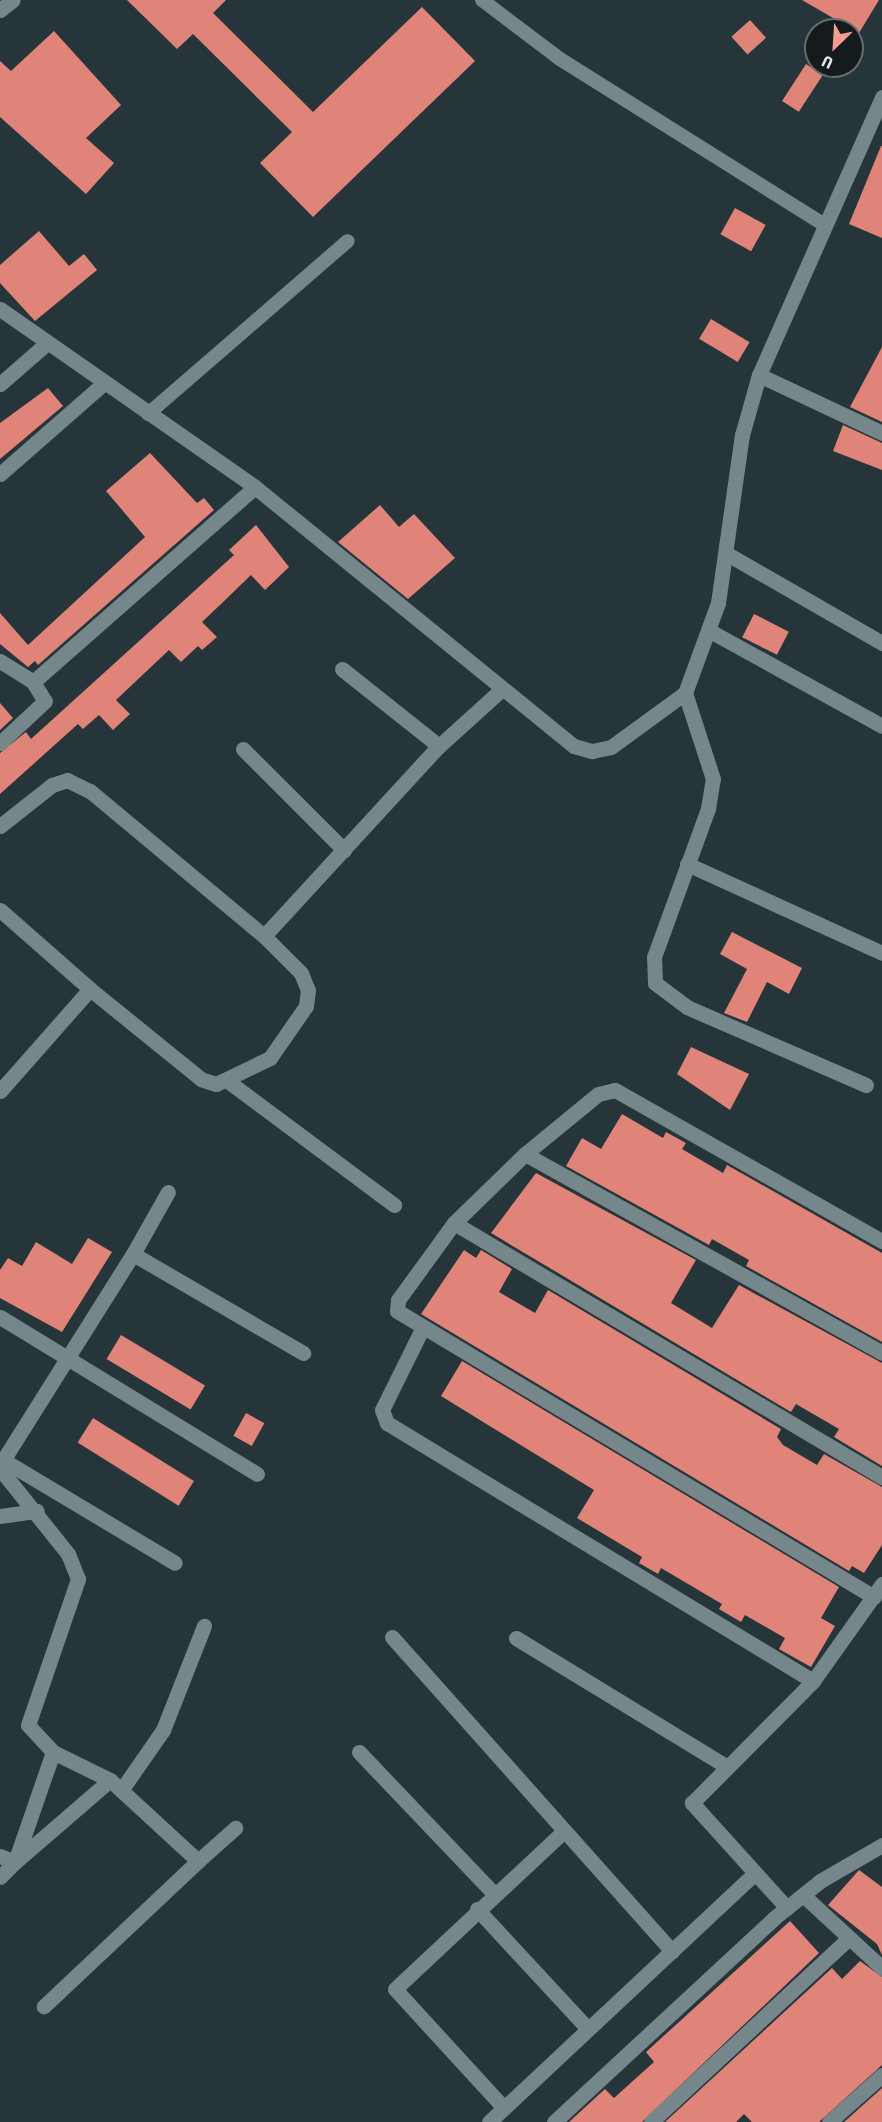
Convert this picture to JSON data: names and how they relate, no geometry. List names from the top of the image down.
{
  "north": "bottom left"
}
